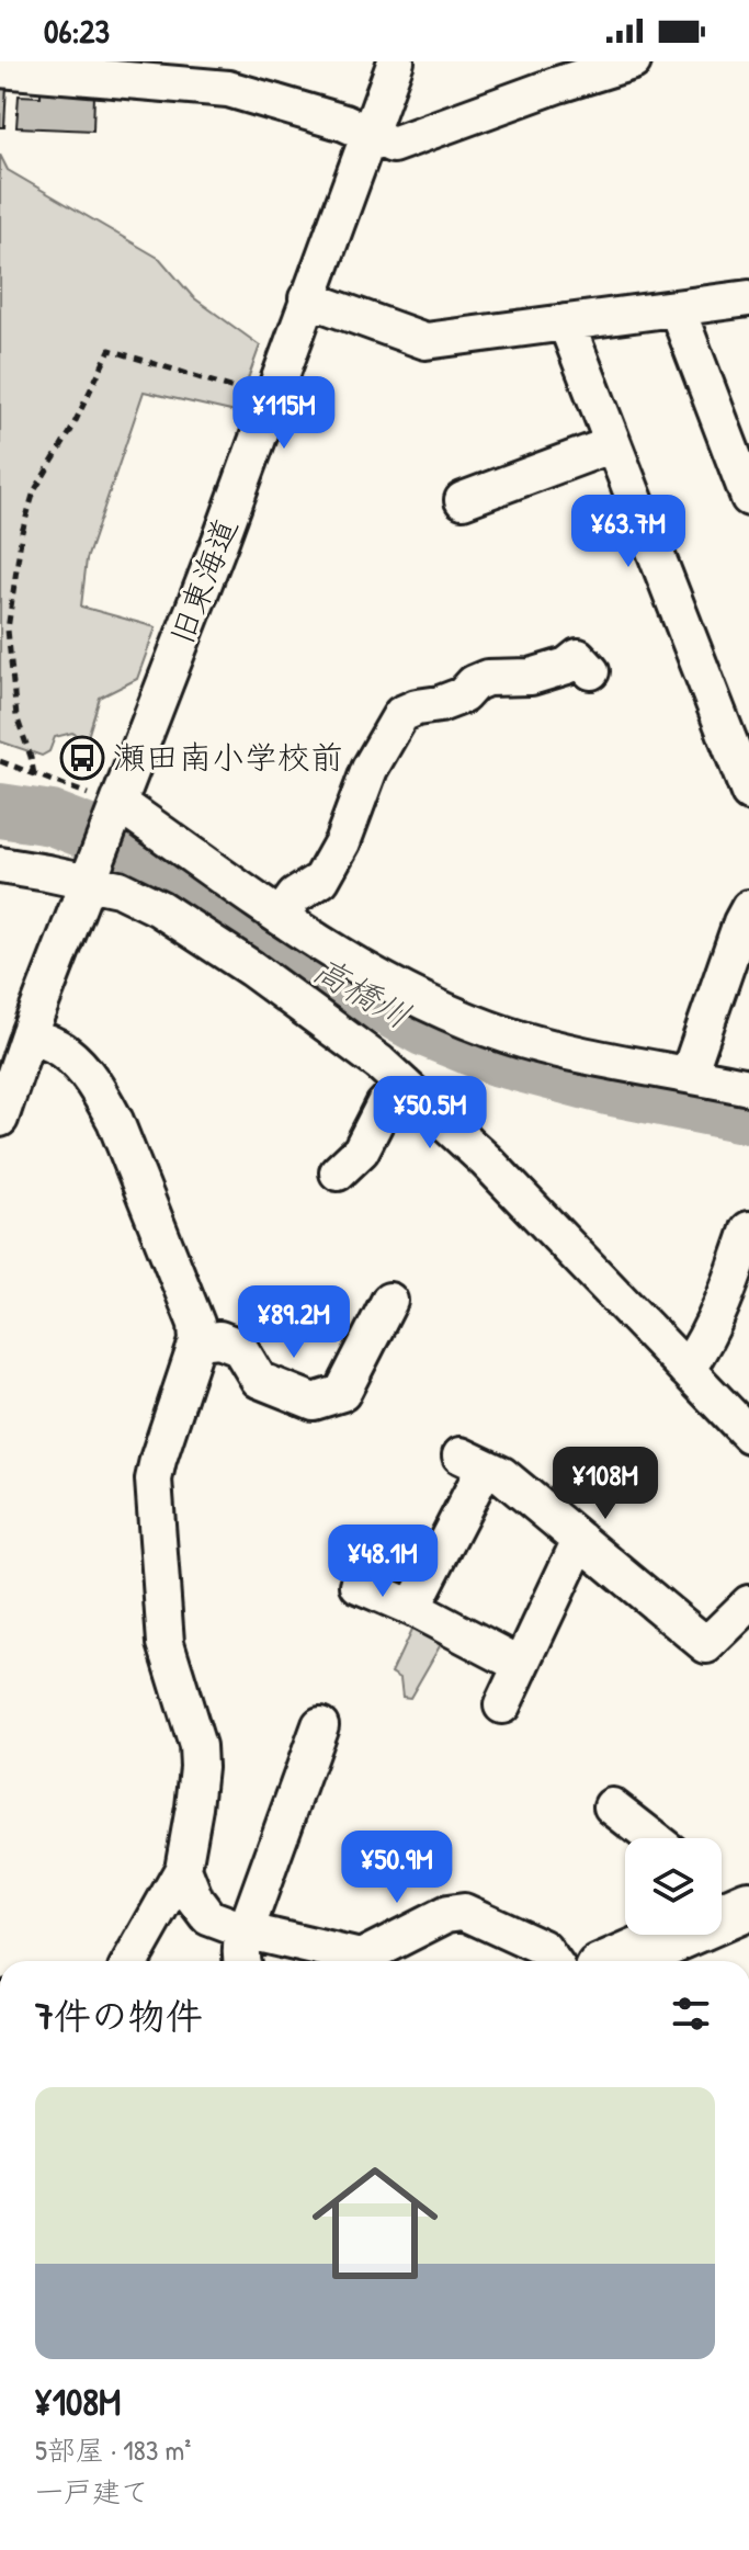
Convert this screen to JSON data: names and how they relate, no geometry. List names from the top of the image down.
{
  "streets": {
    "street": ["旧東海道"]
  },
  "water": ["高橋川"],
  "places": {
    "bus stop": ["瀬田南小学校前"]
  },
  "page": {
    "status": "06:23",
    "price": [
      "¥115M",
      "¥63.7M",
      "¥50.5M",
      "¥89.2M",
      "¥108M",
      "¥48.1M",
      "¥50.9M"
    ],
    "heading": "7件の物件",
    "list": [
      {
        "name": "¥108M",
        "note": "5部屋 · 183 m² · 一戸建て"
      }
    ]
  }
}
